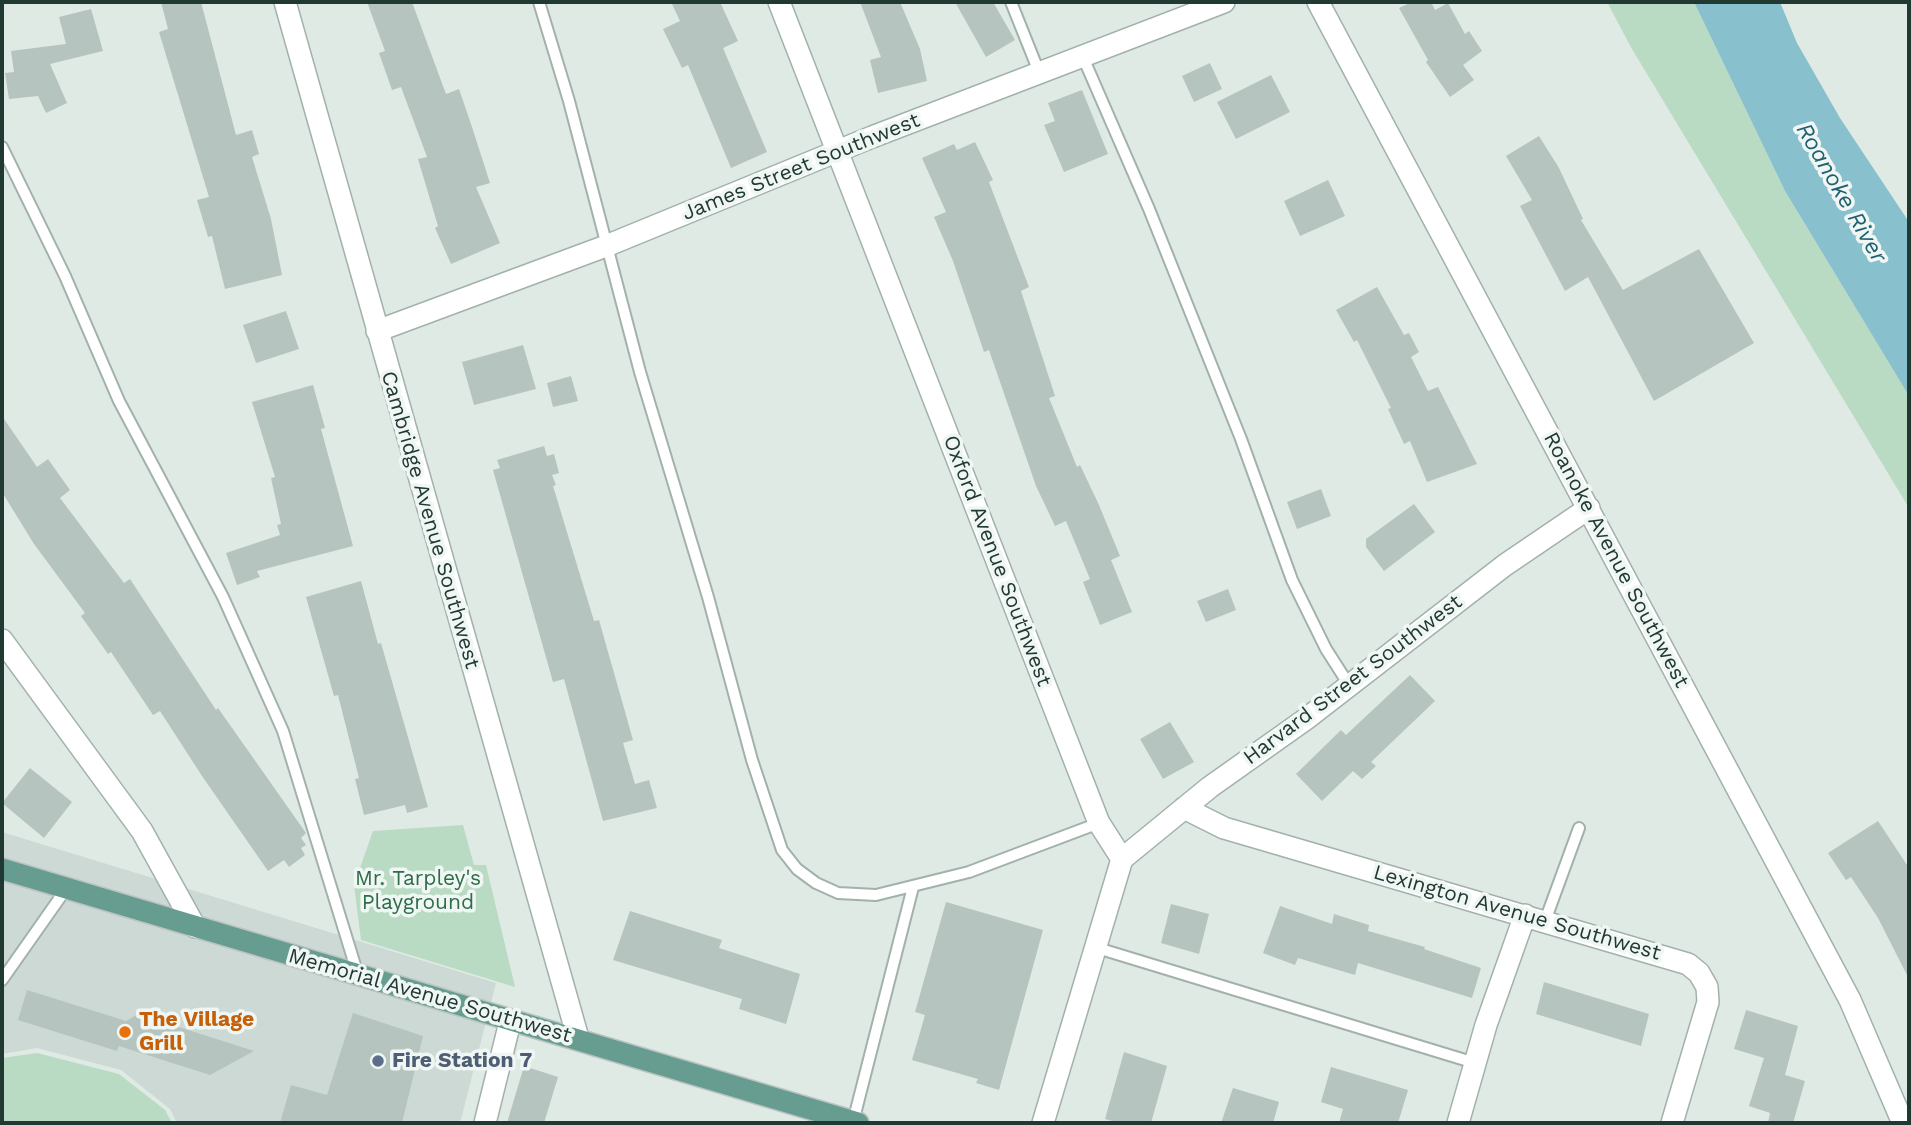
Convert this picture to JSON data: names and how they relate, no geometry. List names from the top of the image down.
{
  "streets": {
    "main road": ["Memorial Avenue Southwest"],
    "street": [
      "James Street Southwest",
      "Cambridge Avenue Southwest",
      "Roanoke Avenue Southwest",
      "Oxford Avenue Southwest",
      "Harvard Street Southwest",
      "Lexington Avenue Southwest"
    ]
  },
  "crossings": [
    ["James Street Southwest", "Cambridge Avenue Southwest"],
    ["James Street Southwest", "Oxford Avenue Southwest"],
    ["Cambridge Avenue Southwest", "Memorial Avenue Southwest"],
    ["Roanoke Avenue Southwest", "Harvard Street Southwest"],
    ["Oxford Avenue Southwest", "Harvard Street Southwest"],
    ["Harvard Street Southwest", "Lexington Avenue Southwest"]
  ],
  "water": ["Roanoke River"],
  "parks": ["Mr. Tarpley's Playground"],
  "places": ["The Village Grill", "Fire Station 7"]
}
